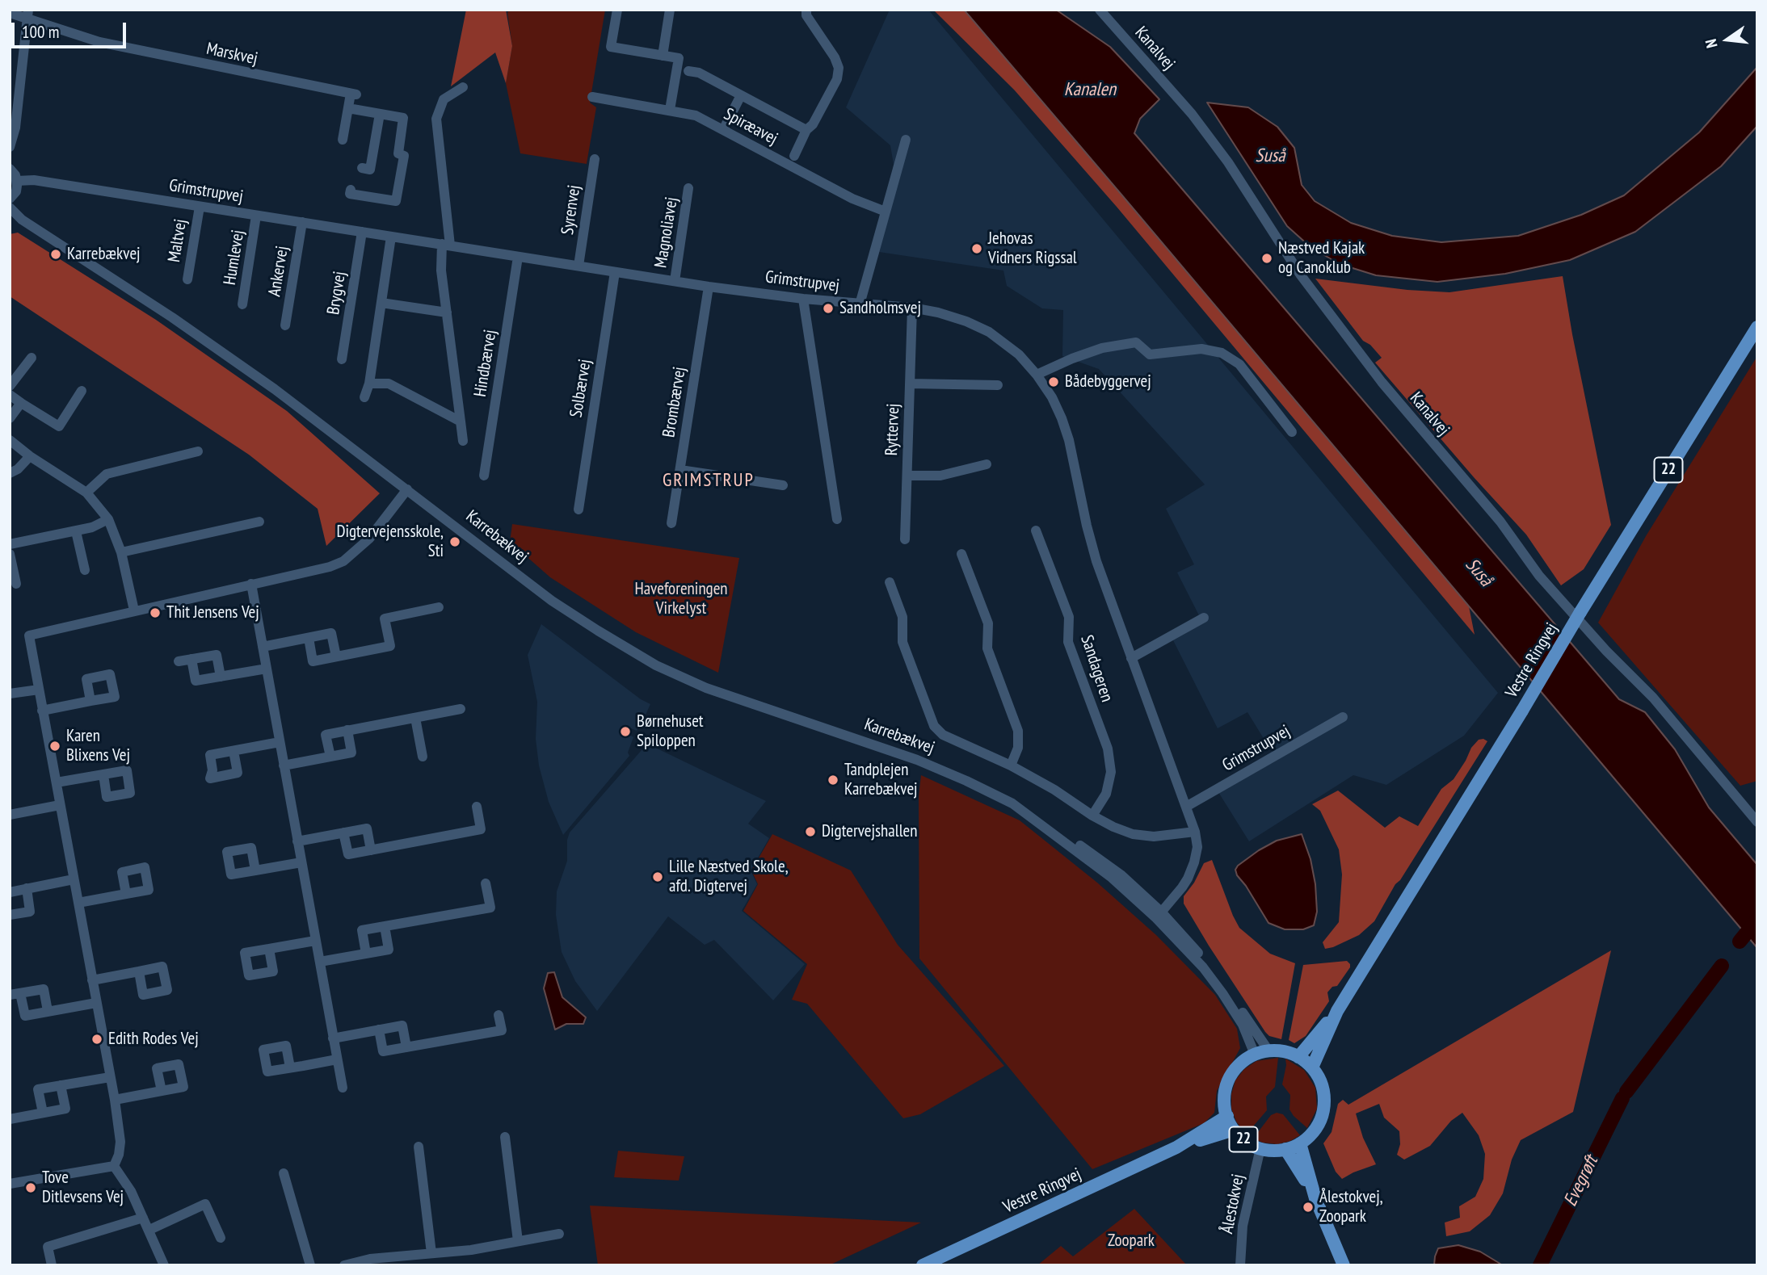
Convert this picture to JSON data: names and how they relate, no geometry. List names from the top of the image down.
{
  "streets": {
    "main road": ["22", "Vestre Ringvej"],
    "street": [
      "Kanalvej",
      "Marskvej",
      "Spiræavej",
      "Grimstrupvej",
      "Syrenvej",
      "Magnoliavej",
      "Maltvej",
      "Humlevej",
      "Ankervej",
      "Brygvej",
      "Hindbærvej",
      "Solbærvej",
      "Brombærvej",
      "Ryttervej",
      "Karrebækvej",
      "Sandageren",
      "Ålestokvej"
    ]
  },
  "crossings": [
    ["Grimstrupvej", "Syrenvej"],
    ["Grimstrupvej", "Magnoliavej"],
    ["Grimstrupvej", "Maltvej"],
    ["Grimstrupvej", "Humlevej"],
    ["Grimstrupvej", "Ankervej"],
    ["Grimstrupvej", "Brygvej"],
    ["Grimstrupvej", "Hindbærvej"],
    ["Grimstrupvej", "Solbærvej"],
    ["Grimstrupvej", "Brombærvej"],
    ["Grimstrupvej", "Ryttervej"],
    ["Grimstrupvej", "Karrebækvej"],
    ["22", "Karrebækvej"],
    ["22", "Vestre Ringvej"],
    ["22", "Ålestokvej"],
    ["Karrebækvej", "Vestre Ringvej"],
    ["Karrebækvej", "Ålestokvej"],
    ["Vestre Ringvej", "Ålestokvej"]
  ],
  "districts": ["GRIMSTRUP"],
  "water": ["Kanalen", "Suså", "Evegrøft"],
  "parks": ["Haveforeningen Virkelyst", "Zoopark"],
  "places": [
    "Jehovas Vidners Rigssal",
    "Karrebækvej",
    "Næstved Kajak og Canoklub",
    "Sandholmsvej",
    "Bådebyggervej",
    "Digtervejensskole, Sti",
    "Thit Jensens Vej",
    "Børnehuset Spiloppen",
    "Karen Blixens Vej",
    "Tandplejen Karrebækvej",
    "Digtervejshallen",
    "Lille Næstved Skole, afd. Digtervej",
    "Edith Rodes Vej",
    "Tove Ditlevsens Vej",
    "Ålestokvej, Zoopark"
  ],
  "scale_bar": "100 m",
  "north": "left"
}
